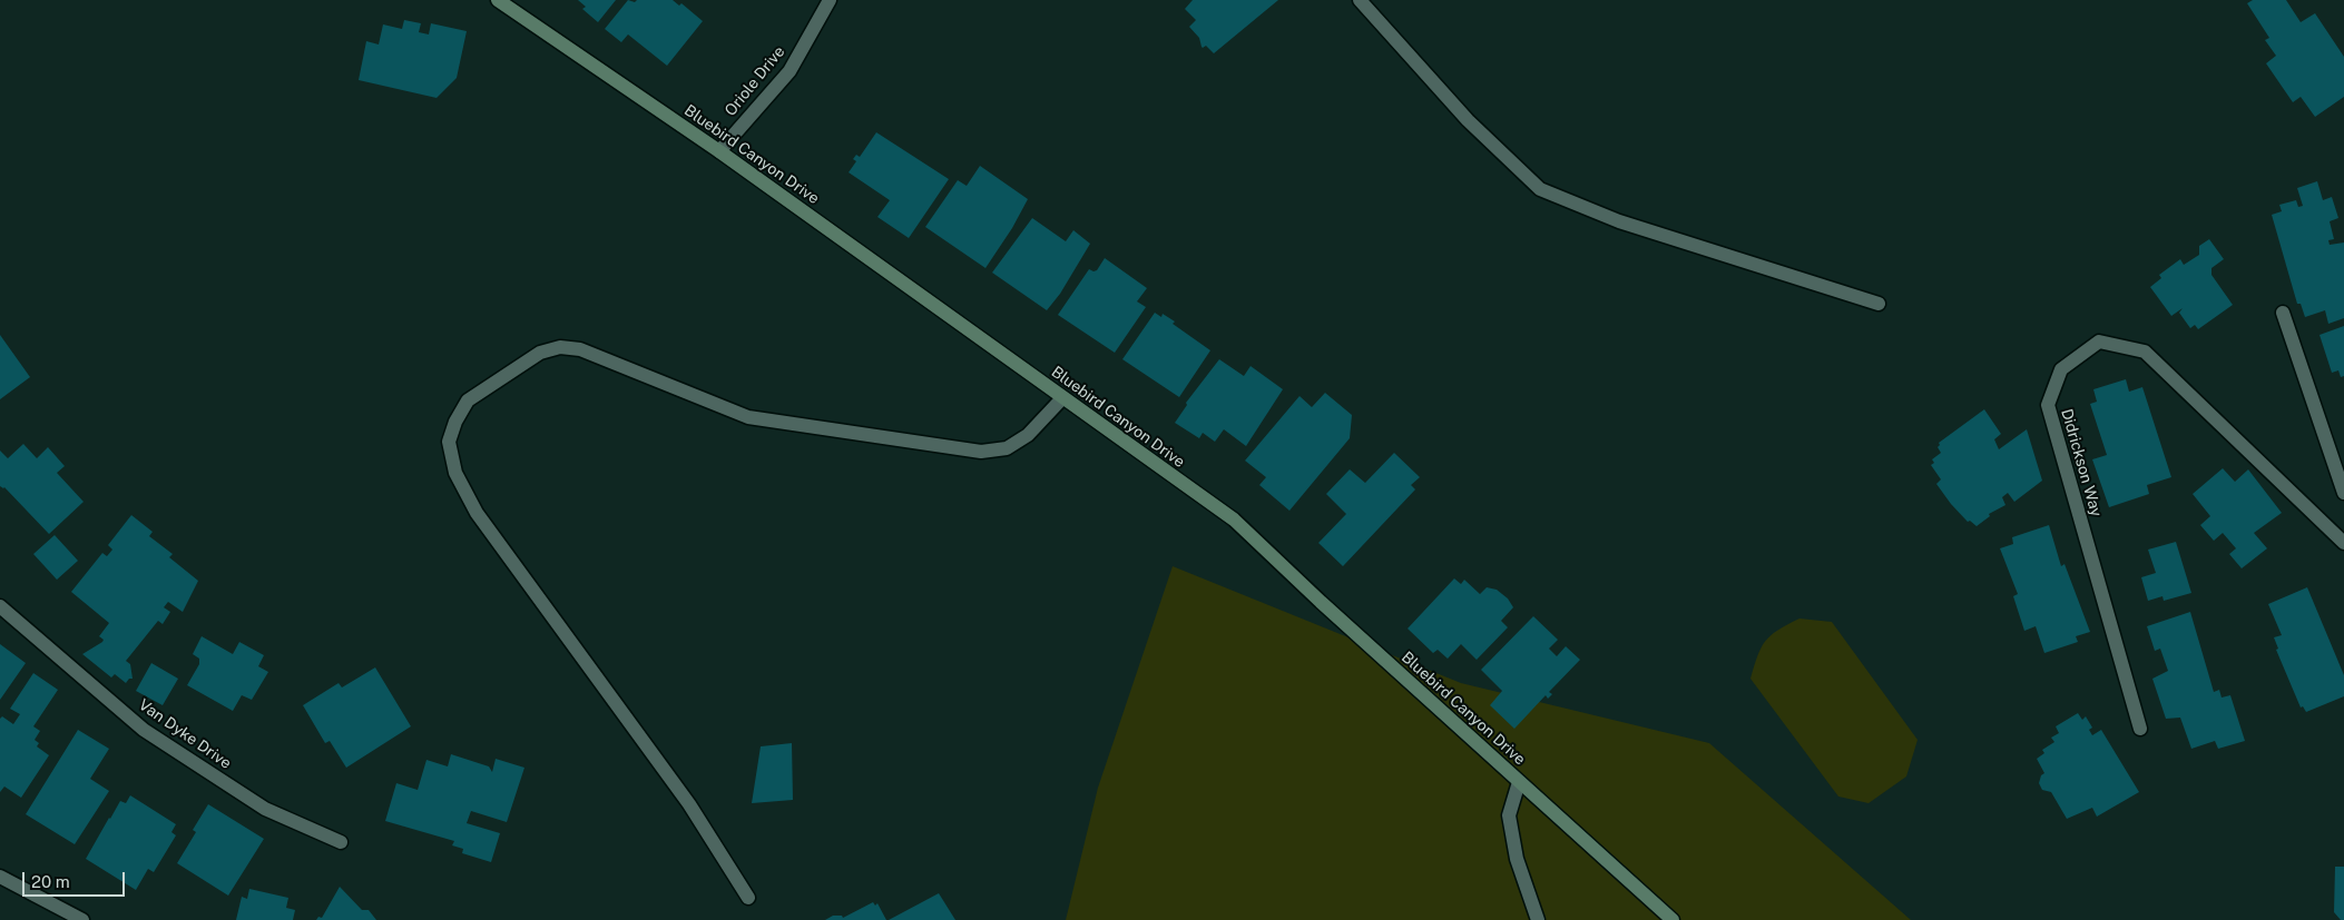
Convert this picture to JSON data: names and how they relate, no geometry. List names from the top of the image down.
{
  "streets": {
    "street": [
      "Oriole Drive",
      "Bluebird Canyon Drive",
      "Didrickson Way",
      "Van Dyke Drive"
    ]
  },
  "crossings": [
    ["Oriole Drive", "Bluebird Canyon Drive"]
  ],
  "scale_bar": "20 m"
}
